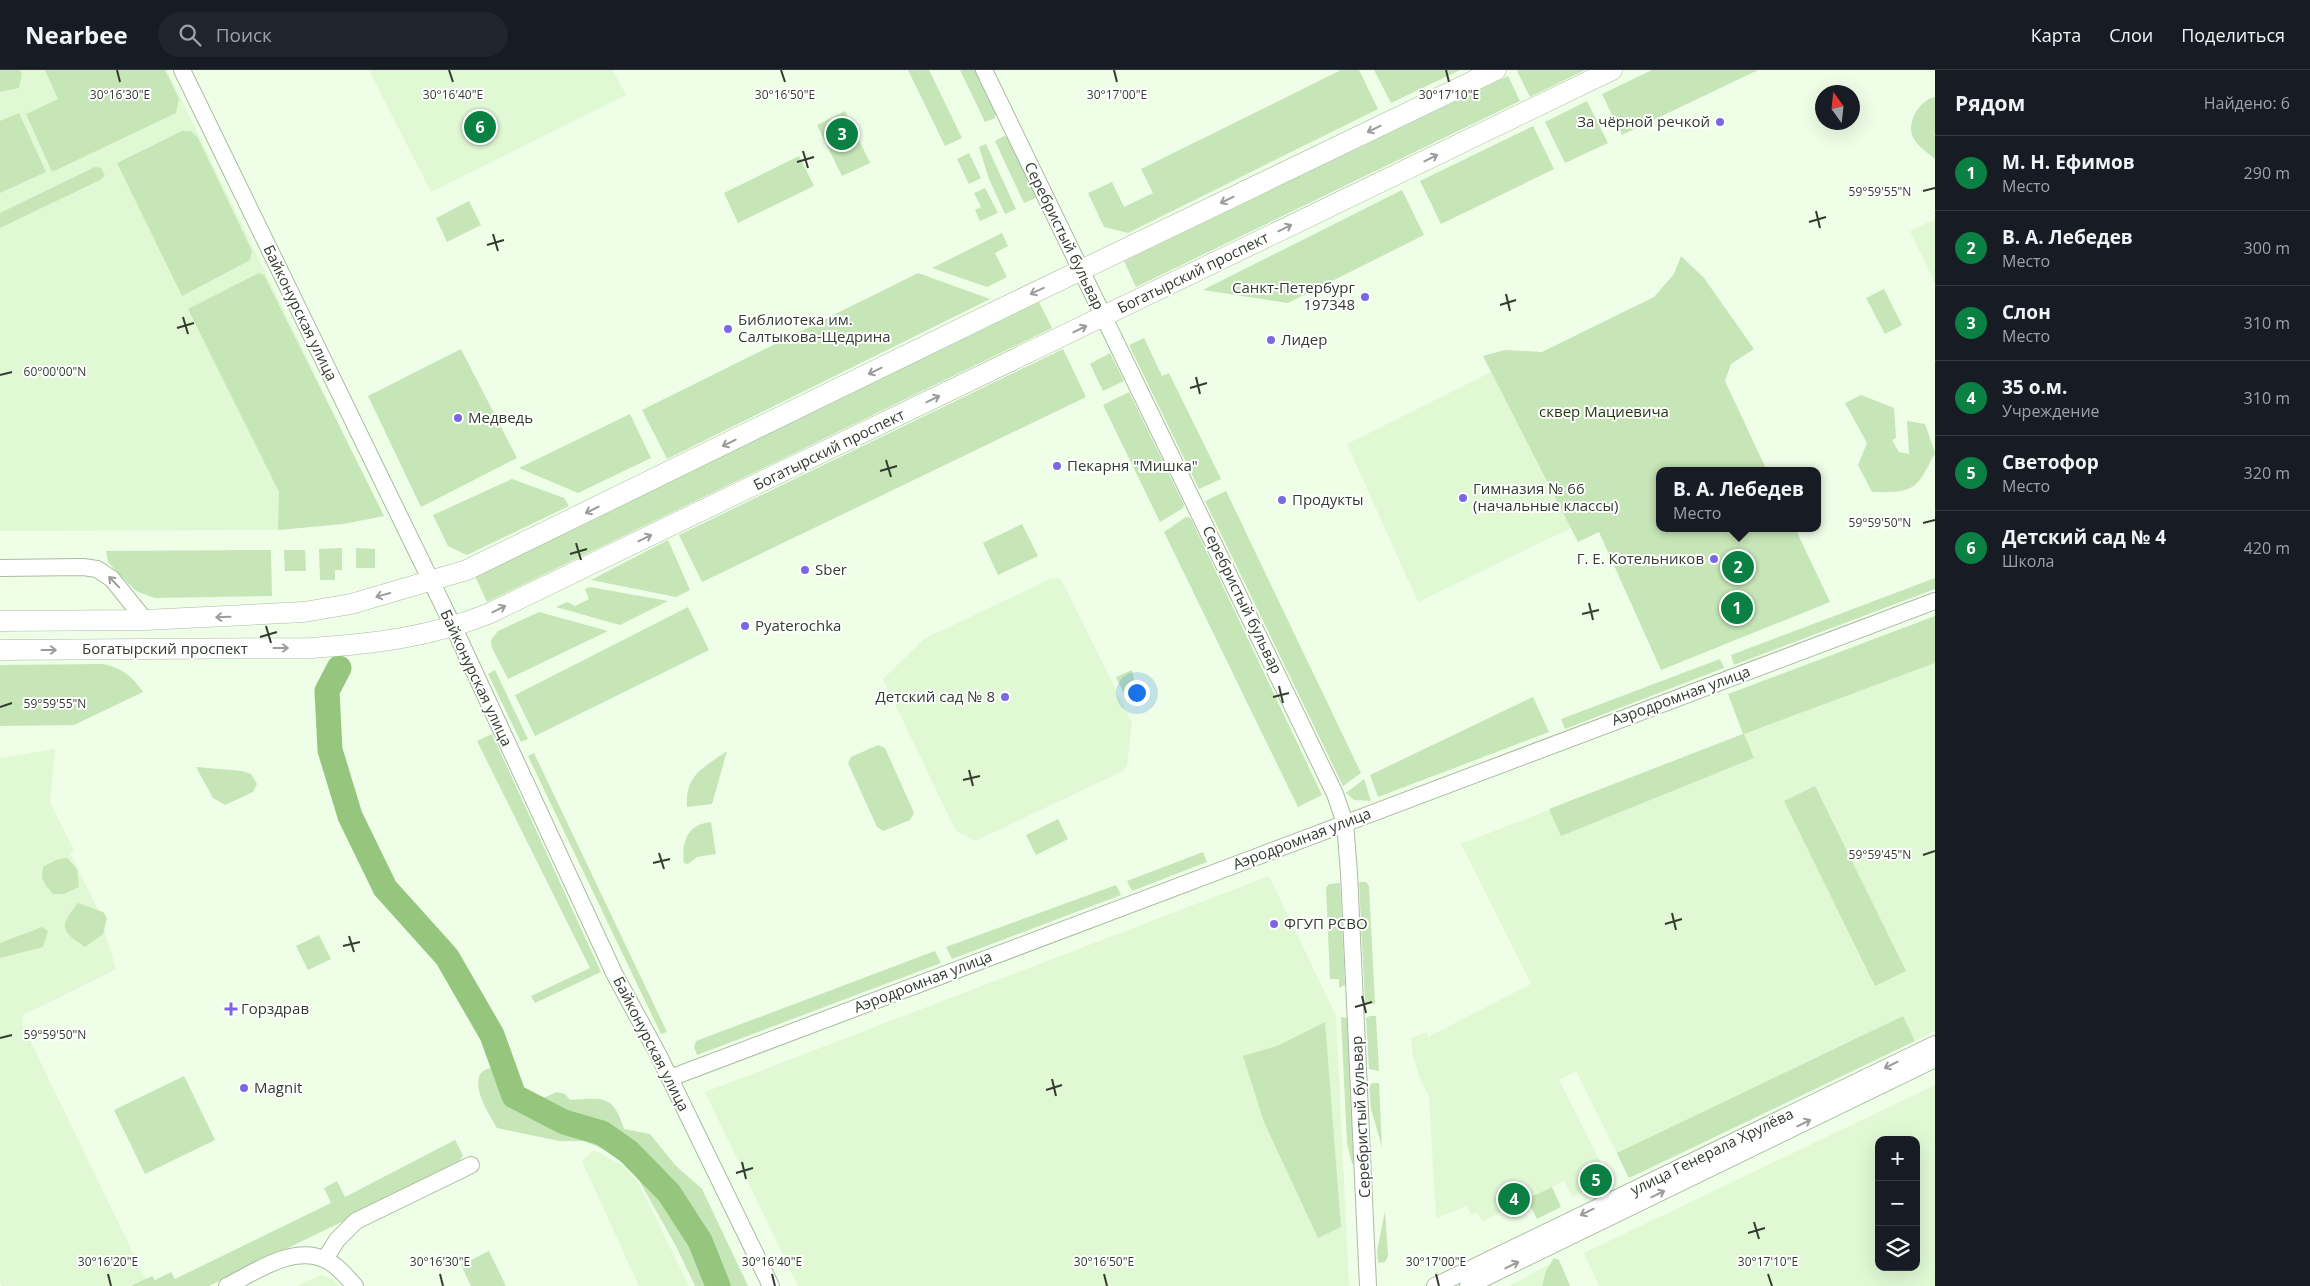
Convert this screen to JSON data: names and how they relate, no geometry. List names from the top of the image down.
{
  "streets": {
    "main road": ["Богатырский проспект"],
    "street": [
      "Серебристый бульвар",
      "Байконурская улица",
      "Аэродромная улица",
      "улица Генерала Хрулёва"
    ]
  },
  "crossings": [
    ["Серебристый бульвар", "Богатырский проспект"],
    ["Серебристый бульвар", "Аэродромная улица"],
    ["Богатырский проспект", "Байконурская улица"],
    ["Байконурская улица", "Аэродромная улица"]
  ],
  "parks": ["сквер Мациевича"],
  "places": {
    "other": [
      "За чёрной речкой",
      "Санкт-Петербург 197348",
      "Библиотека им. Салтыкова-Щедрина",
      "Лидер",
      "Медведь",
      "Пекарня \"Мишка\"",
      "Гимназия № 66 (начальные классы)",
      "Продукты",
      "Г. Е. Котельников",
      "Sber",
      "Pyaterochka",
      "Детский сад № 8",
      "ФГУП РСВО",
      "Magnit"
    ],
    "health": ["Горздрав"]
  },
  "north": "top",
  "page": {
    "header": "Nearbee",
    "search": "Поиск",
    "nav": ["Карта", "Слои", "Поделиться"],
    "heading": ["Рядом", "Найдено: 6"],
    "pins": [
      "6",
      "3",
      "2",
      "1",
      "5",
      "4"
    ],
    "list": [
      {
        "mark": "1",
        "name": "М. Н. Ефимов",
        "note": "Место",
        "value": "290 m"
      },
      {
        "mark": "2",
        "name": "В. А. Лебедев",
        "note": "Место",
        "value": "300 m"
      },
      {
        "mark": "3",
        "name": "Слон",
        "note": "Место",
        "value": "310 m"
      },
      {
        "mark": "4",
        "name": "35 о.м.",
        "note": "Учреждение",
        "value": "310 m"
      },
      {
        "mark": "5",
        "name": "Светофор",
        "note": "Место",
        "value": "320 m"
      },
      {
        "mark": "6",
        "name": "Детский сад № 4",
        "note": "Школа",
        "value": "420 m"
      }
    ],
    "popup": ["В. А. Лебедев", "Место"],
    "map_buttons": ["+", "−"]
  },
  "coordinates": [
    "30°16'30\"E",
    "30°16'40\"E",
    "30°16'50\"E",
    "30°17'00\"E",
    "30°17'10\"E",
    "59°59'55\"N",
    "60°00'00\"N",
    "59°59'50\"N",
    "59°59'45\"N",
    "30°16'20\"E"
  ]
}
